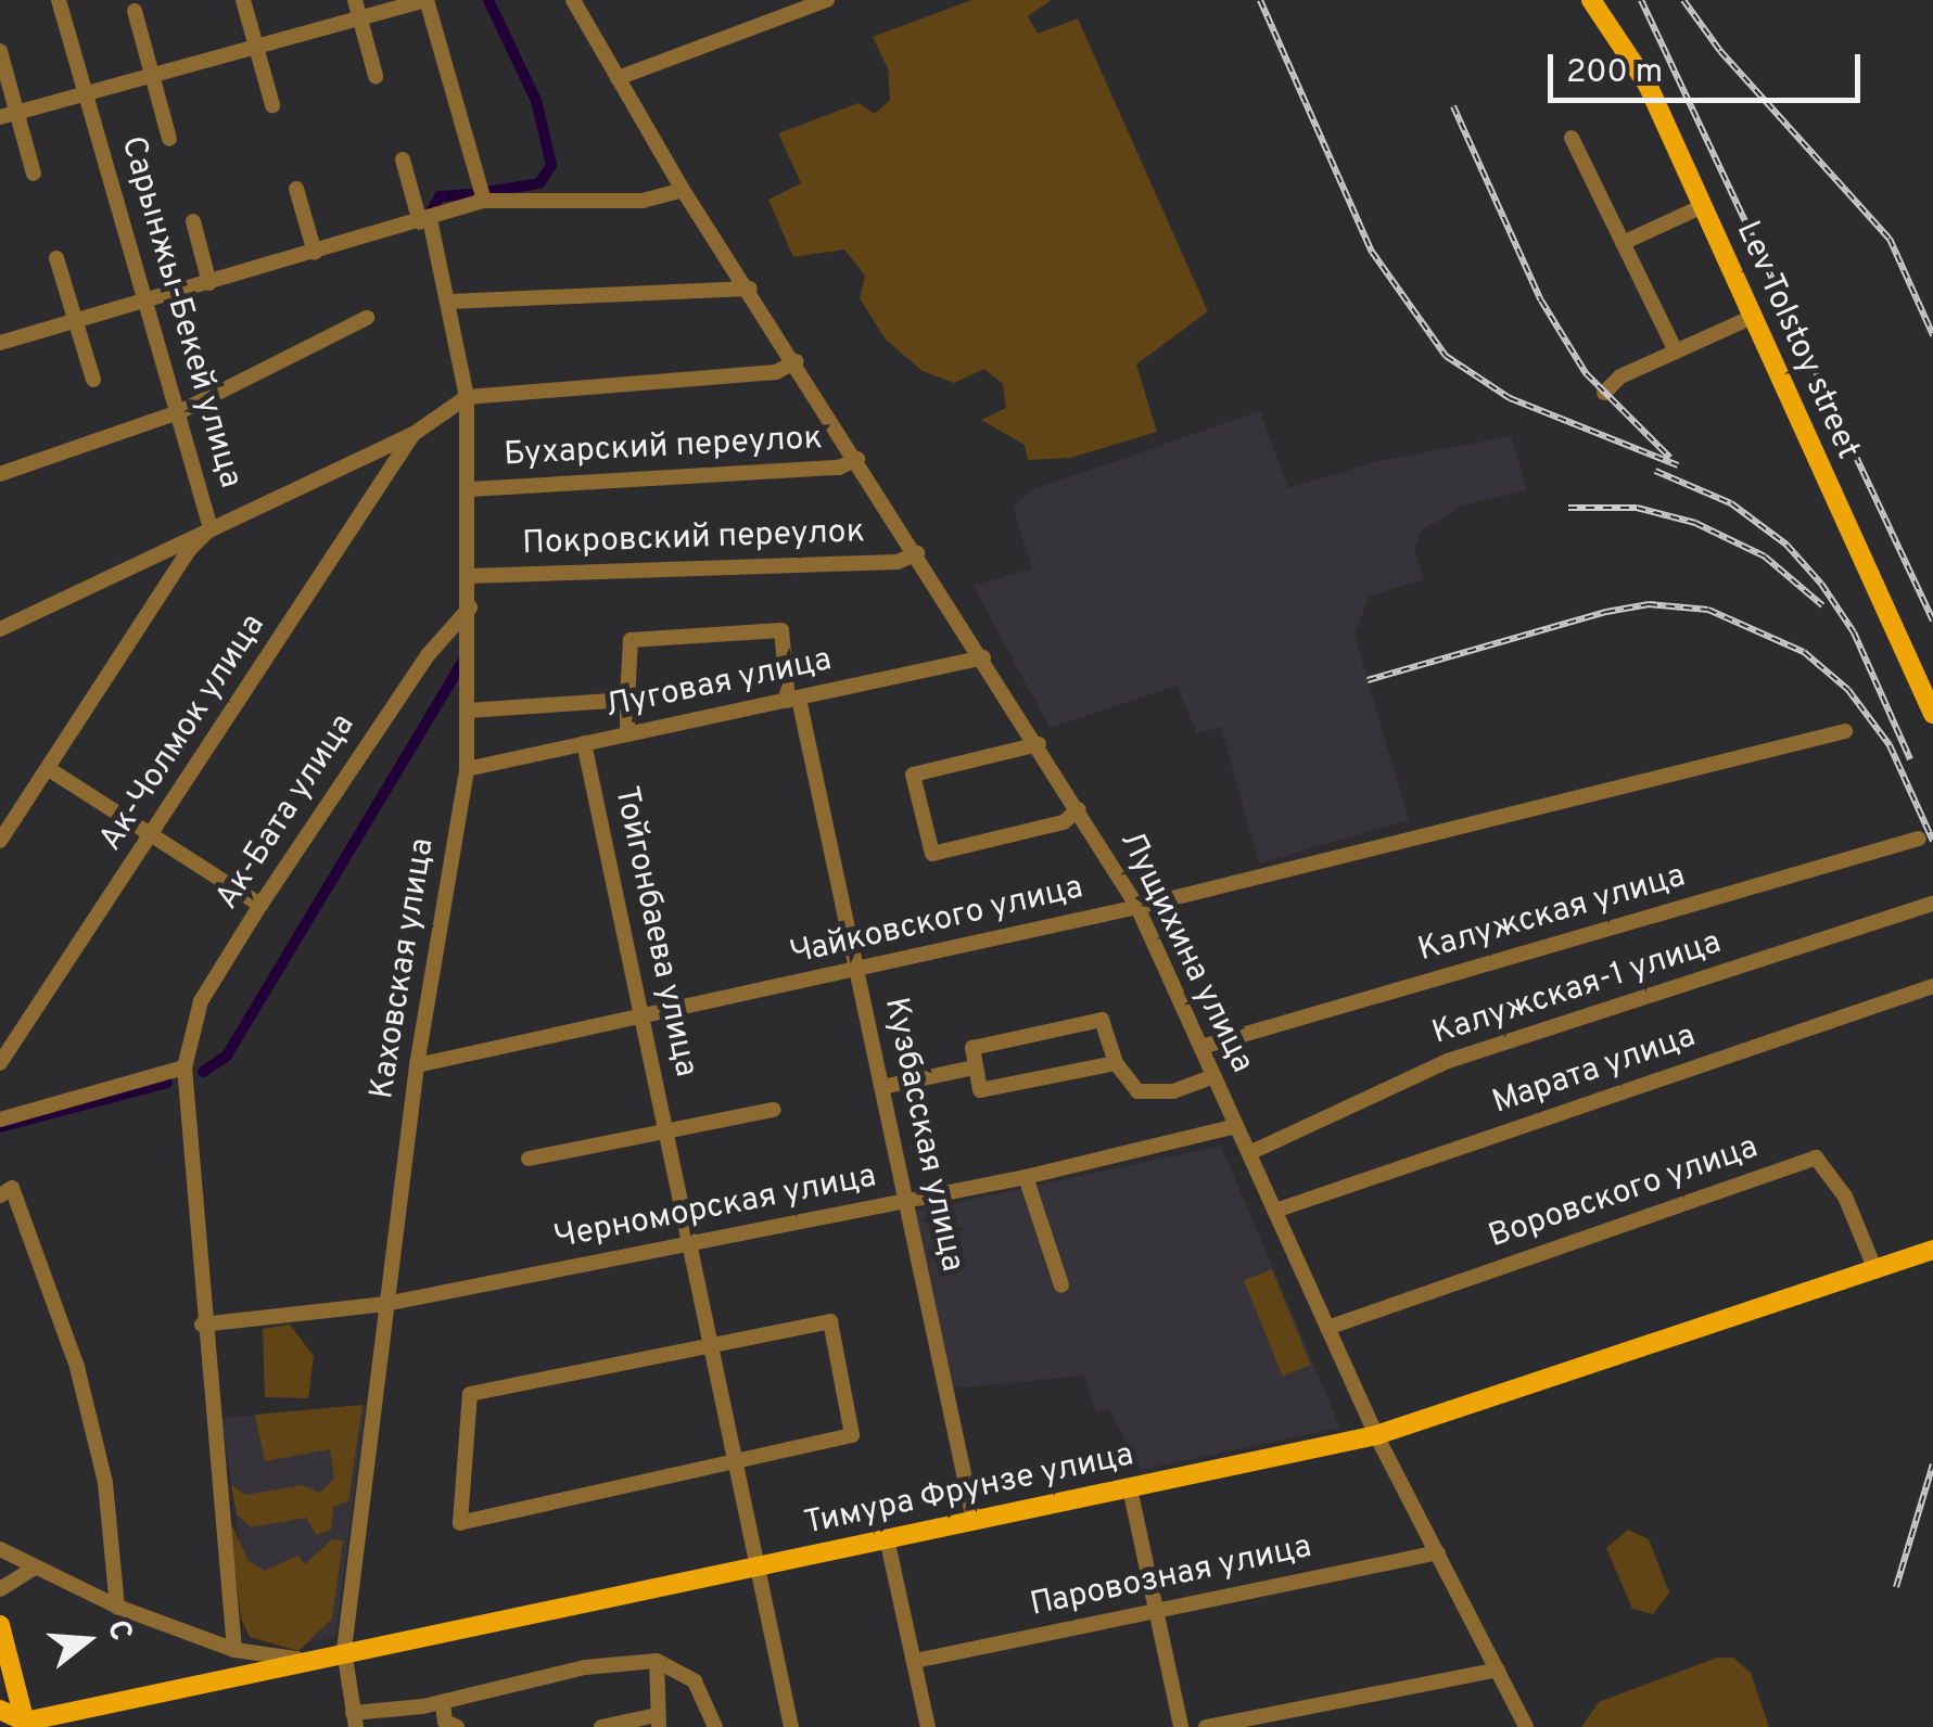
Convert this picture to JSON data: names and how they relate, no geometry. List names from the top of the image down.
{
  "streets": {
    "main road": ["Lev Tolstoy street", "Тимура Фрунзе улица"],
    "street": [
      "Сарынжы-Бекей улица",
      "Бухарский переулок",
      "Покровский переулок",
      "Луговая улица",
      "Ак-Чолмок улица",
      "Ак-Бата улица",
      "Калужская улица",
      "Чайковского улица",
      "Тойгонбаева улица",
      "Лущихина улица",
      "Каховская улица",
      "Калужская-1 улица",
      "Марата улица",
      "Кузбасская улица",
      "Воровского улица",
      "Черноморская улица",
      "Паровозная улица"
    ]
  },
  "crossings": [
    ["Бухарский переулок", "Лущихина улица"],
    ["Бухарский переулок", "Каховская улица"],
    ["Покровский переулок", "Лущихина улица"],
    ["Покровский переулок", "Каховская улица"],
    ["Луговая улица", "Тойгонбаева улица"],
    ["Луговая улица", "Лущихина улица"],
    ["Луговая улица", "Каховская улица"],
    ["Луговая улица", "Кузбасская улица"],
    ["Ак-Бата улица", "Каховская улица"],
    ["Калужская улица", "Лущихина улица"],
    ["Чайковского улица", "Тойгонбаева улица"],
    ["Чайковского улица", "Лущихина улица"],
    ["Чайковского улица", "Каховская улица"],
    ["Чайковского улица", "Кузбасская улица"],
    ["Тойгонбаева улица", "Черноморская улица"],
    ["Тойгонбаева улица", "Тимура Фрунзе улица"],
    ["Лущихина улица", "Калужская-1 улица"],
    ["Лущихина улица", "Марата улица"],
    ["Лущихина улица", "Воровского улица"],
    ["Лущихина улица", "Черноморская улица"],
    ["Лущихина улица", "Тимура Фрунзе улица"],
    ["Лущихина улица", "Паровозная улица"],
    ["Каховская улица", "Черноморская улица"],
    ["Каховская улица", "Тимура Фрунзе улица"],
    ["Кузбасская улица", "Черноморская улица"],
    ["Кузбасская улица", "Тимура Фрунзе улица"],
    ["Воровского улица", "Тимура Фрунзе улица"]
  ],
  "scale_bar": "200 m",
  "north": "right"
}
